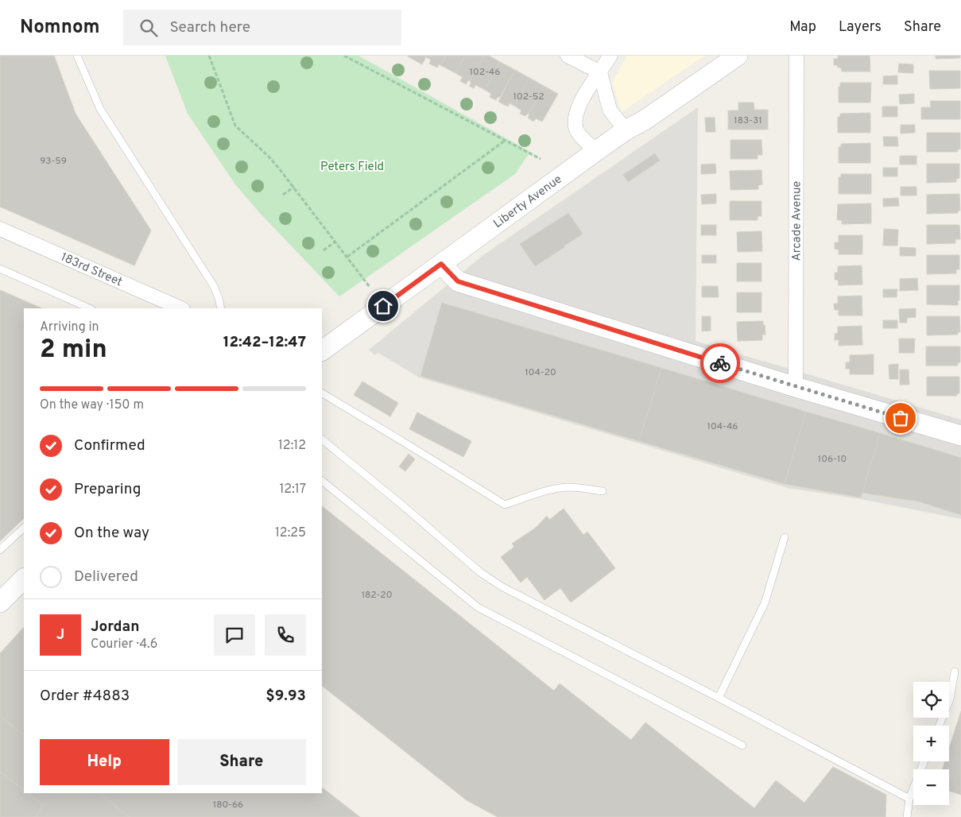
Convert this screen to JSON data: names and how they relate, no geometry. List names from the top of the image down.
{
  "streets": {
    "main road": ["Liberty Avenue"],
    "street": ["Arcade Avenue", "183rd Street"]
  },
  "parks": ["Peters Field"],
  "house_numbers": [
    "102-46",
    "102-52",
    "183-31",
    "93-59",
    "104-20",
    "104-46",
    "106-10",
    "182-20",
    "180-66"
  ],
  "page": {
    "header": "Nomnom",
    "search": "Search here",
    "nav": ["Map", "Layers", "Share"],
    "heading": ["2 min", "Arriving in", "12:42–12:47"],
    "panel": [
      "Jordan",
      "Courier · 4.6",
      "Order #4883",
      "$9.93"
    ],
    "bar": "On the way · 150 m",
    "list": [
      ["Confirmed", "12:12"],
      ["Preparing", "12:17"],
      ["On the way", "12:25"],
      "Delivered"
    ],
    "round": "J",
    "map_buttons": ["+", "−"],
    "buttons": ["Help", "Share"]
  }
}
